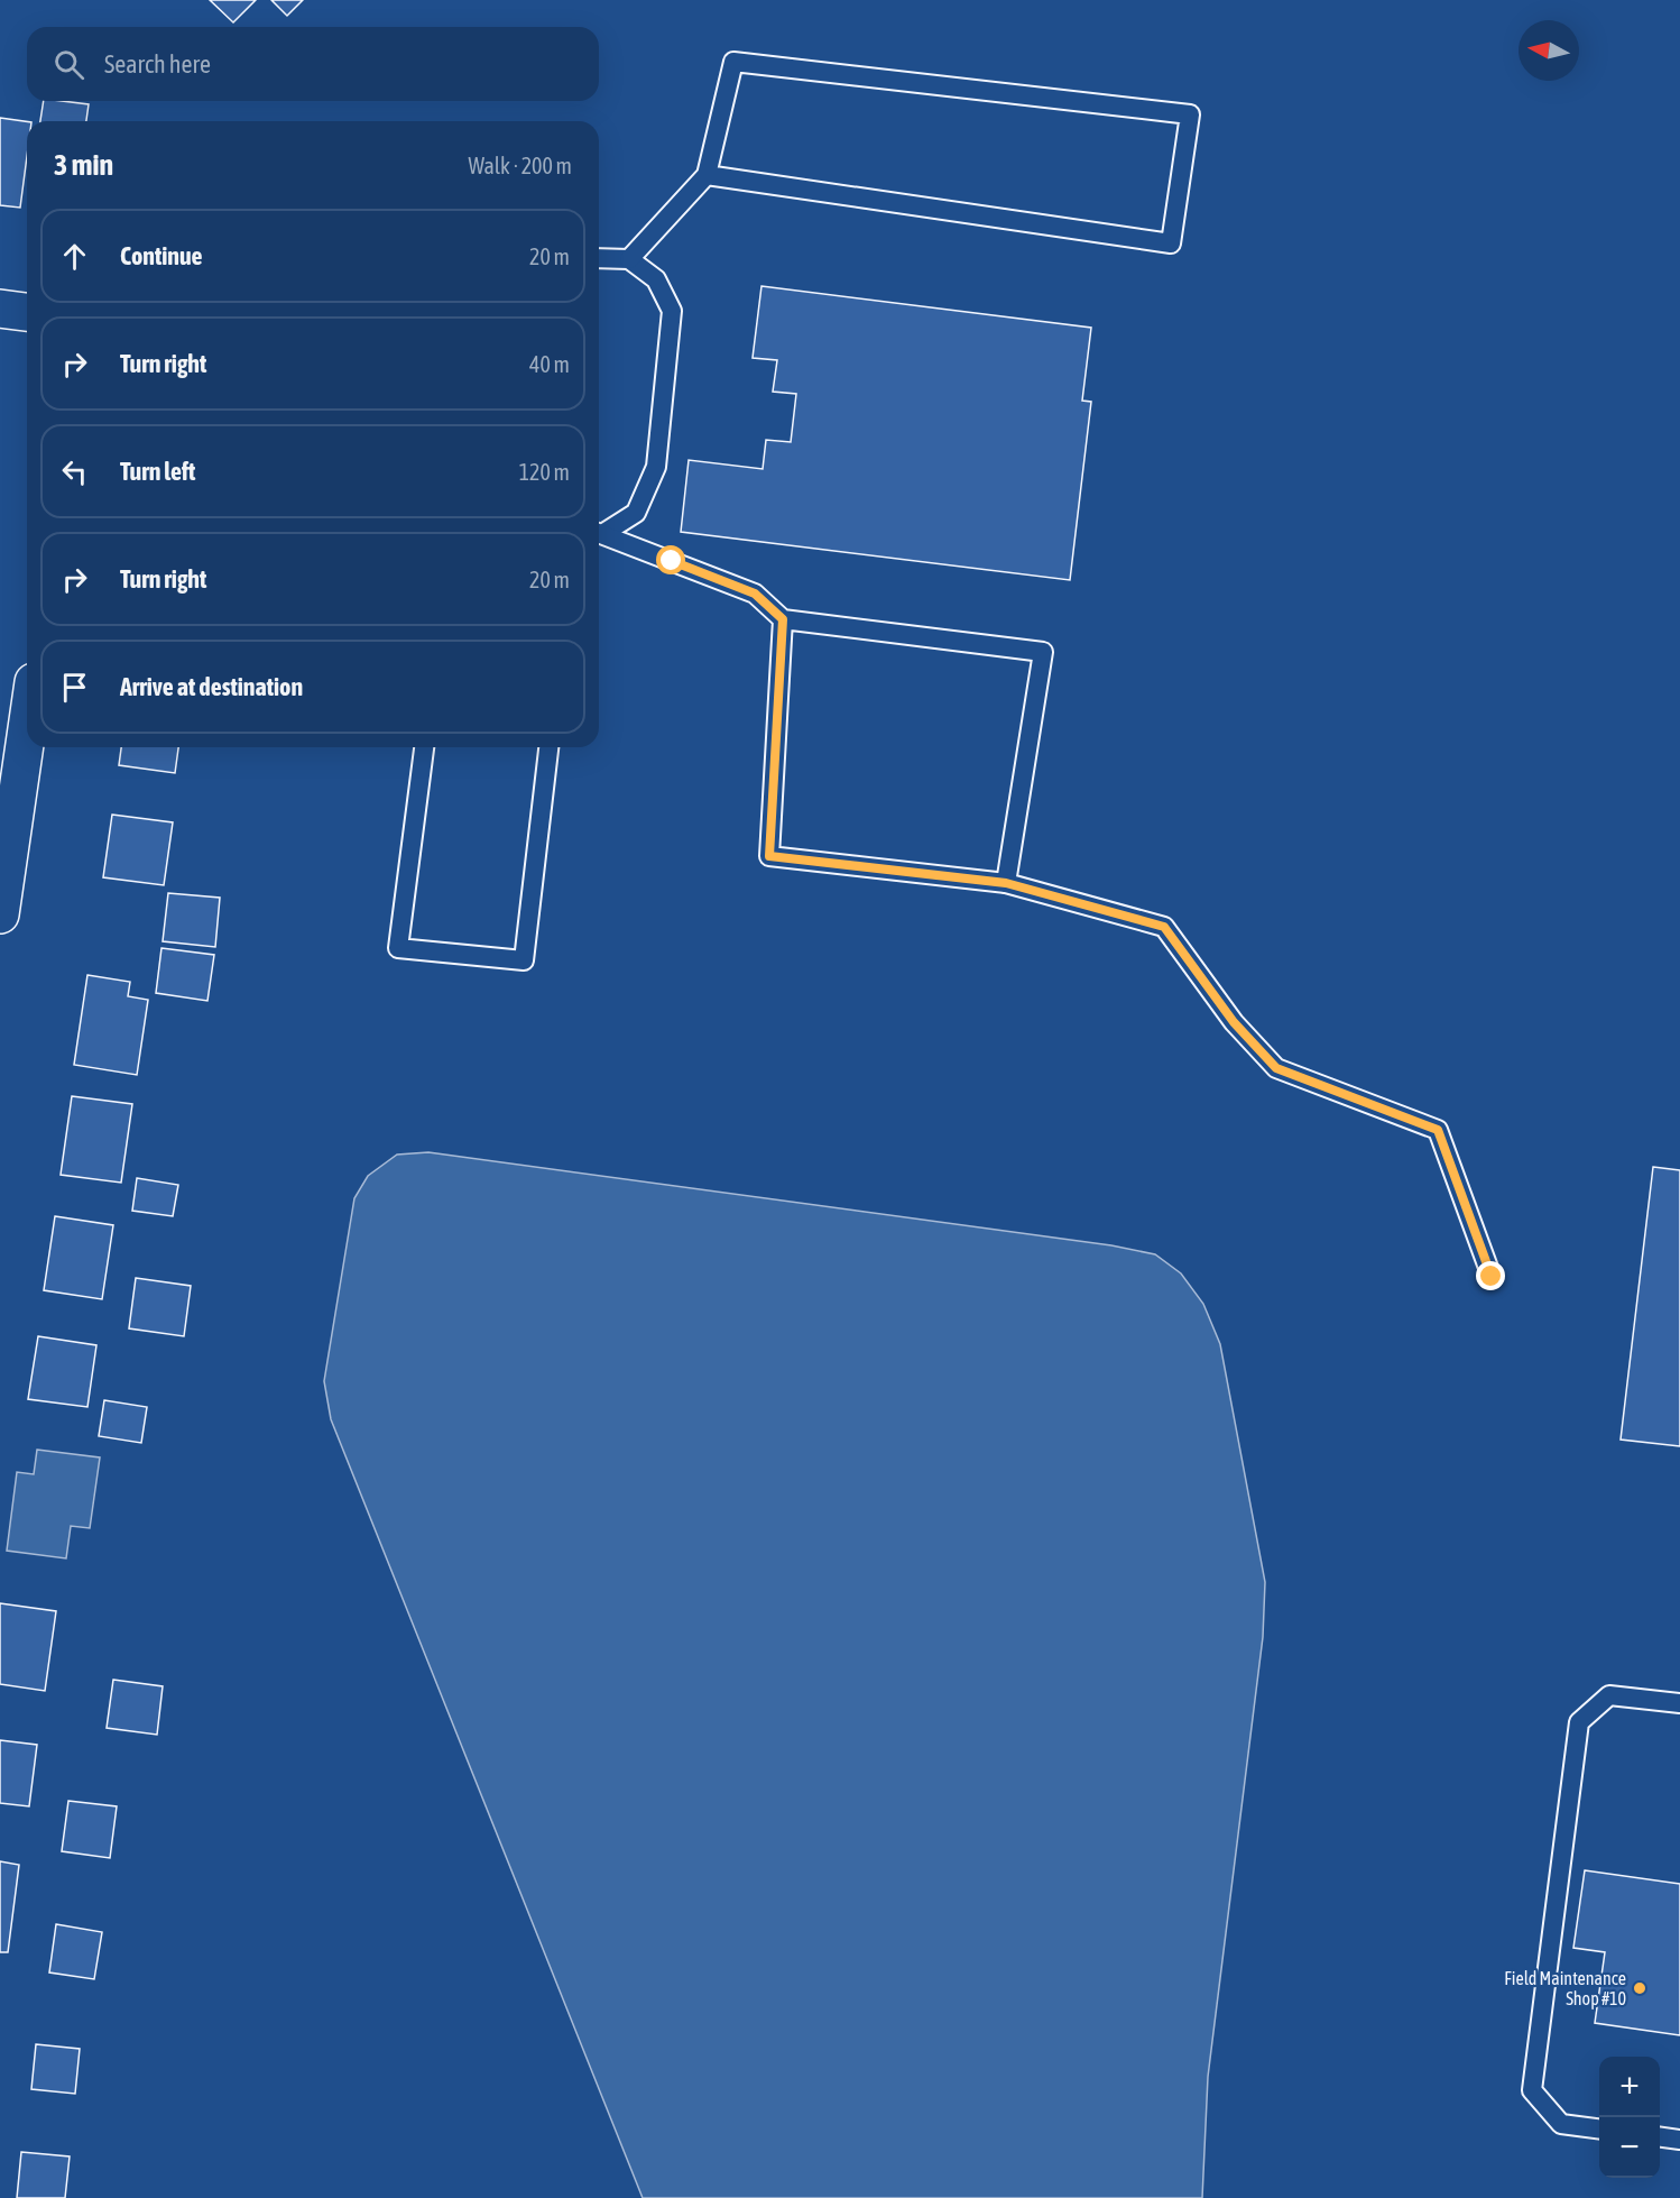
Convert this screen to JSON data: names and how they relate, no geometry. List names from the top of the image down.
{
  "places": ["Field Maintenance Shop #10"],
  "north": "left",
  "page": {
    "search": "Search here",
    "heading": ["3 min", "Walk · 200 m"],
    "list": [
      ["Continue", "20 m"],
      ["Turn right", "40 m"],
      ["Turn left", "120 m"],
      ["Turn right", "20 m"],
      "Arrive at destination"
    ],
    "map_buttons": ["+", "−"]
  }
}
